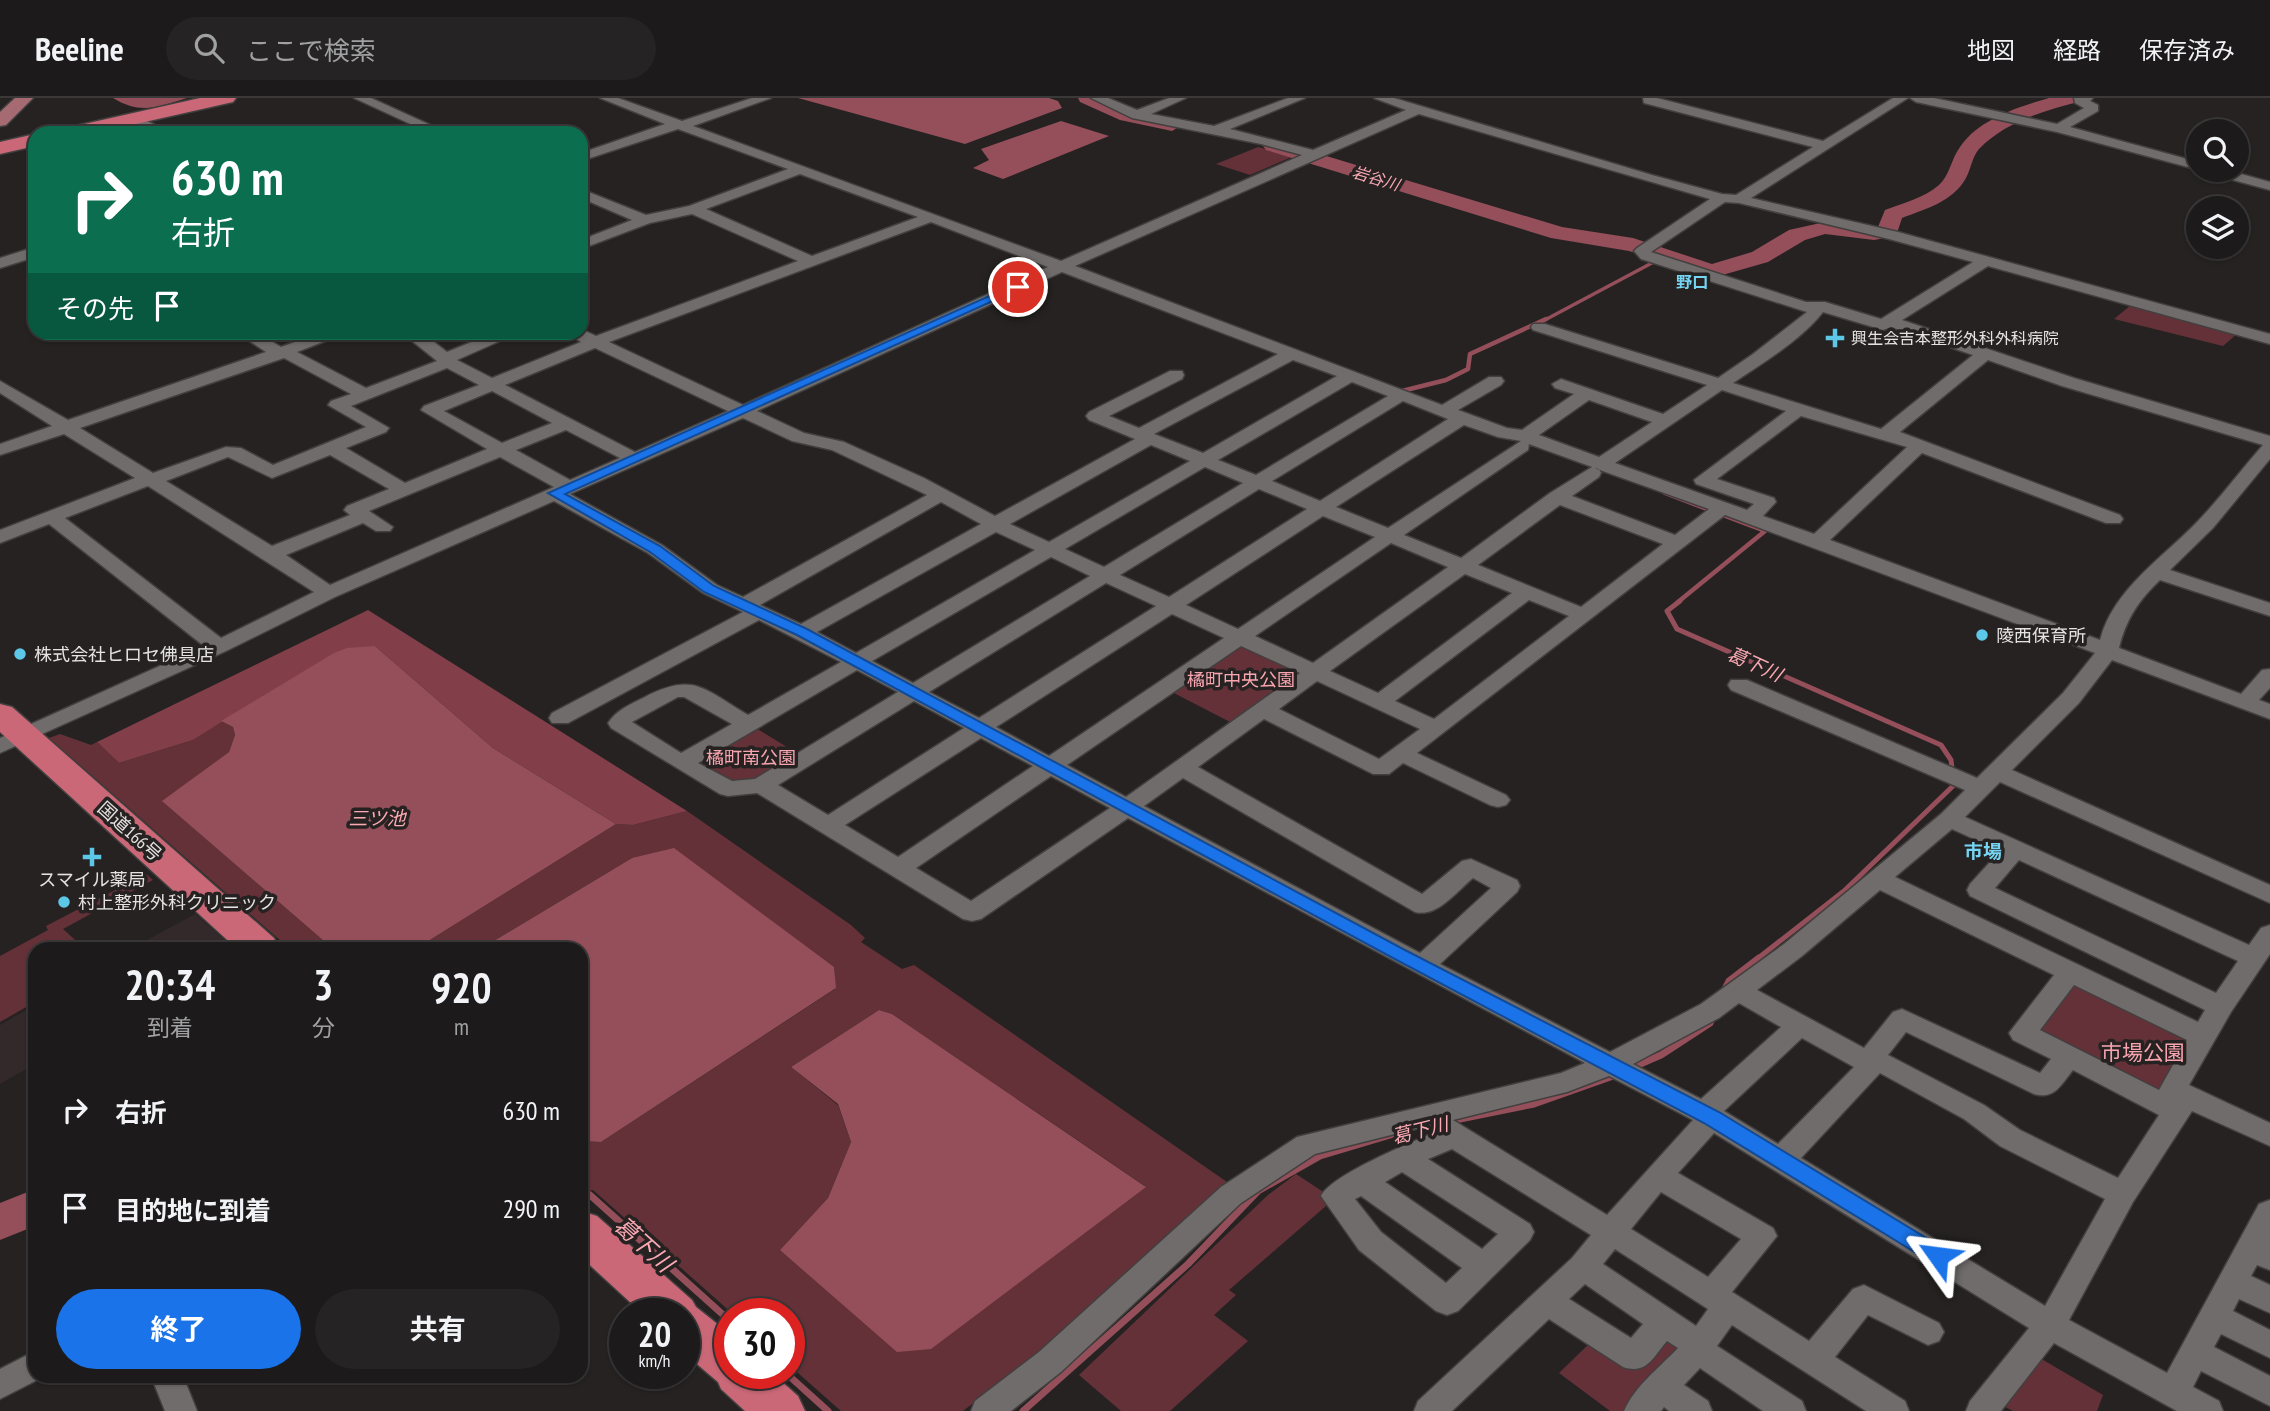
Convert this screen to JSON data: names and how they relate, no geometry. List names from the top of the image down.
{
  "streets": {
    "highway": ["国道166号"]
  },
  "districts": ["野口", "市場"],
  "water": ["岩谷川", "葛下川", "三ツ池"],
  "parks": ["橘町中央公園", "橘町南公園", "市場公園"],
  "places": {
    "health": ["興生会吉本整形外科外科病院", "スマイル薬局"],
    "other": ["陵西保育所", "株式会社ヒロセ佛具店", "村上整形外科クリニック"]
  },
  "page": {
    "header": "Beeline",
    "search": "ここで検索",
    "nav": ["地図", "経路", "保存済み"],
    "turn": ["630 m", "右折"],
    "then": "その先",
    "eta": [
      "20:34",
      "到着",
      "3",
      "分",
      "920",
      "m"
    ],
    "list": [
      {
        "name": "右折",
        "value": "630 m"
      },
      {
        "name": "目的地に到着",
        "value": "290 m"
      }
    ],
    "buttons": ["終了", "共有"],
    "speed": "20 km/h",
    "limit": "30"
  }
}
